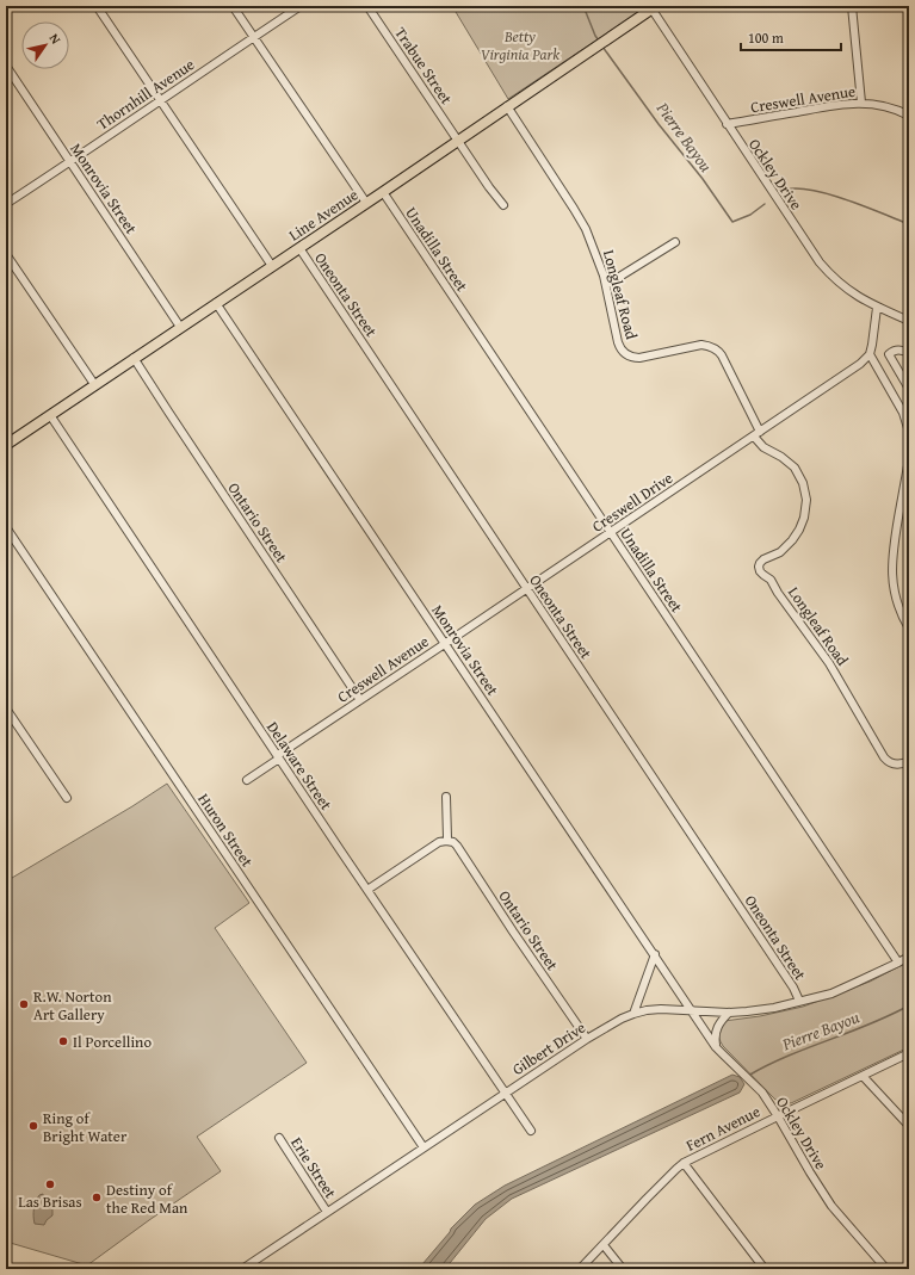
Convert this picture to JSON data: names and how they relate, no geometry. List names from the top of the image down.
{
  "streets": {
    "main road": ["Line Avenue"],
    "street": [
      "Trabue Street",
      "Thornhill Avenue",
      "Creswell Avenue",
      "Ockley Drive",
      "Monrovia Street",
      "Unadilla Street",
      "Oneonta Street",
      "Longleaf Road",
      "Creswell Drive",
      "Ontario Street",
      "Delaware Street",
      "Huron Street",
      "Gilbert Drive",
      "Fern Avenue",
      "Erie Street"
    ]
  },
  "crossings": [
    ["Trabue Street", "Line Avenue"],
    ["Thornhill Avenue", "Monrovia Street"],
    ["Creswell Avenue", "Ockley Drive"],
    ["Creswell Avenue", "Monrovia Street"],
    ["Creswell Avenue", "Oneonta Street"],
    ["Creswell Avenue", "Creswell Drive"],
    ["Creswell Avenue", "Ontario Street"],
    ["Creswell Avenue", "Delaware Street"],
    ["Ockley Drive", "Monrovia Street"],
    ["Ockley Drive", "Line Avenue"],
    ["Ockley Drive", "Gilbert Drive"],
    ["Ockley Drive", "Fern Avenue"],
    ["Monrovia Street", "Line Avenue"],
    ["Monrovia Street", "Gilbert Drive"],
    ["Line Avenue", "Unadilla Street"],
    ["Line Avenue", "Oneonta Street"],
    ["Line Avenue", "Longleaf Road"],
    ["Line Avenue", "Ontario Street"],
    ["Line Avenue", "Delaware Street"],
    ["Unadilla Street", "Creswell Drive"],
    ["Unadilla Street", "Gilbert Drive"],
    ["Oneonta Street", "Creswell Drive"],
    ["Oneonta Street", "Gilbert Drive"],
    ["Longleaf Road", "Creswell Drive"],
    ["Ontario Street", "Gilbert Drive"],
    ["Delaware Street", "Gilbert Drive"],
    ["Huron Street", "Gilbert Drive"],
    ["Gilbert Drive", "Erie Street"]
  ],
  "water": ["Pierre Bayou"],
  "parks": ["Betty Virginia Park"],
  "places": [
    "R.W. Norton Art Gallery",
    "Il Porcellino",
    "Ring of Bright Water",
    "Las Brisas",
    "Destiny of the Red Man"
  ],
  "scale_bar": "100 m",
  "north": "top right"
}
